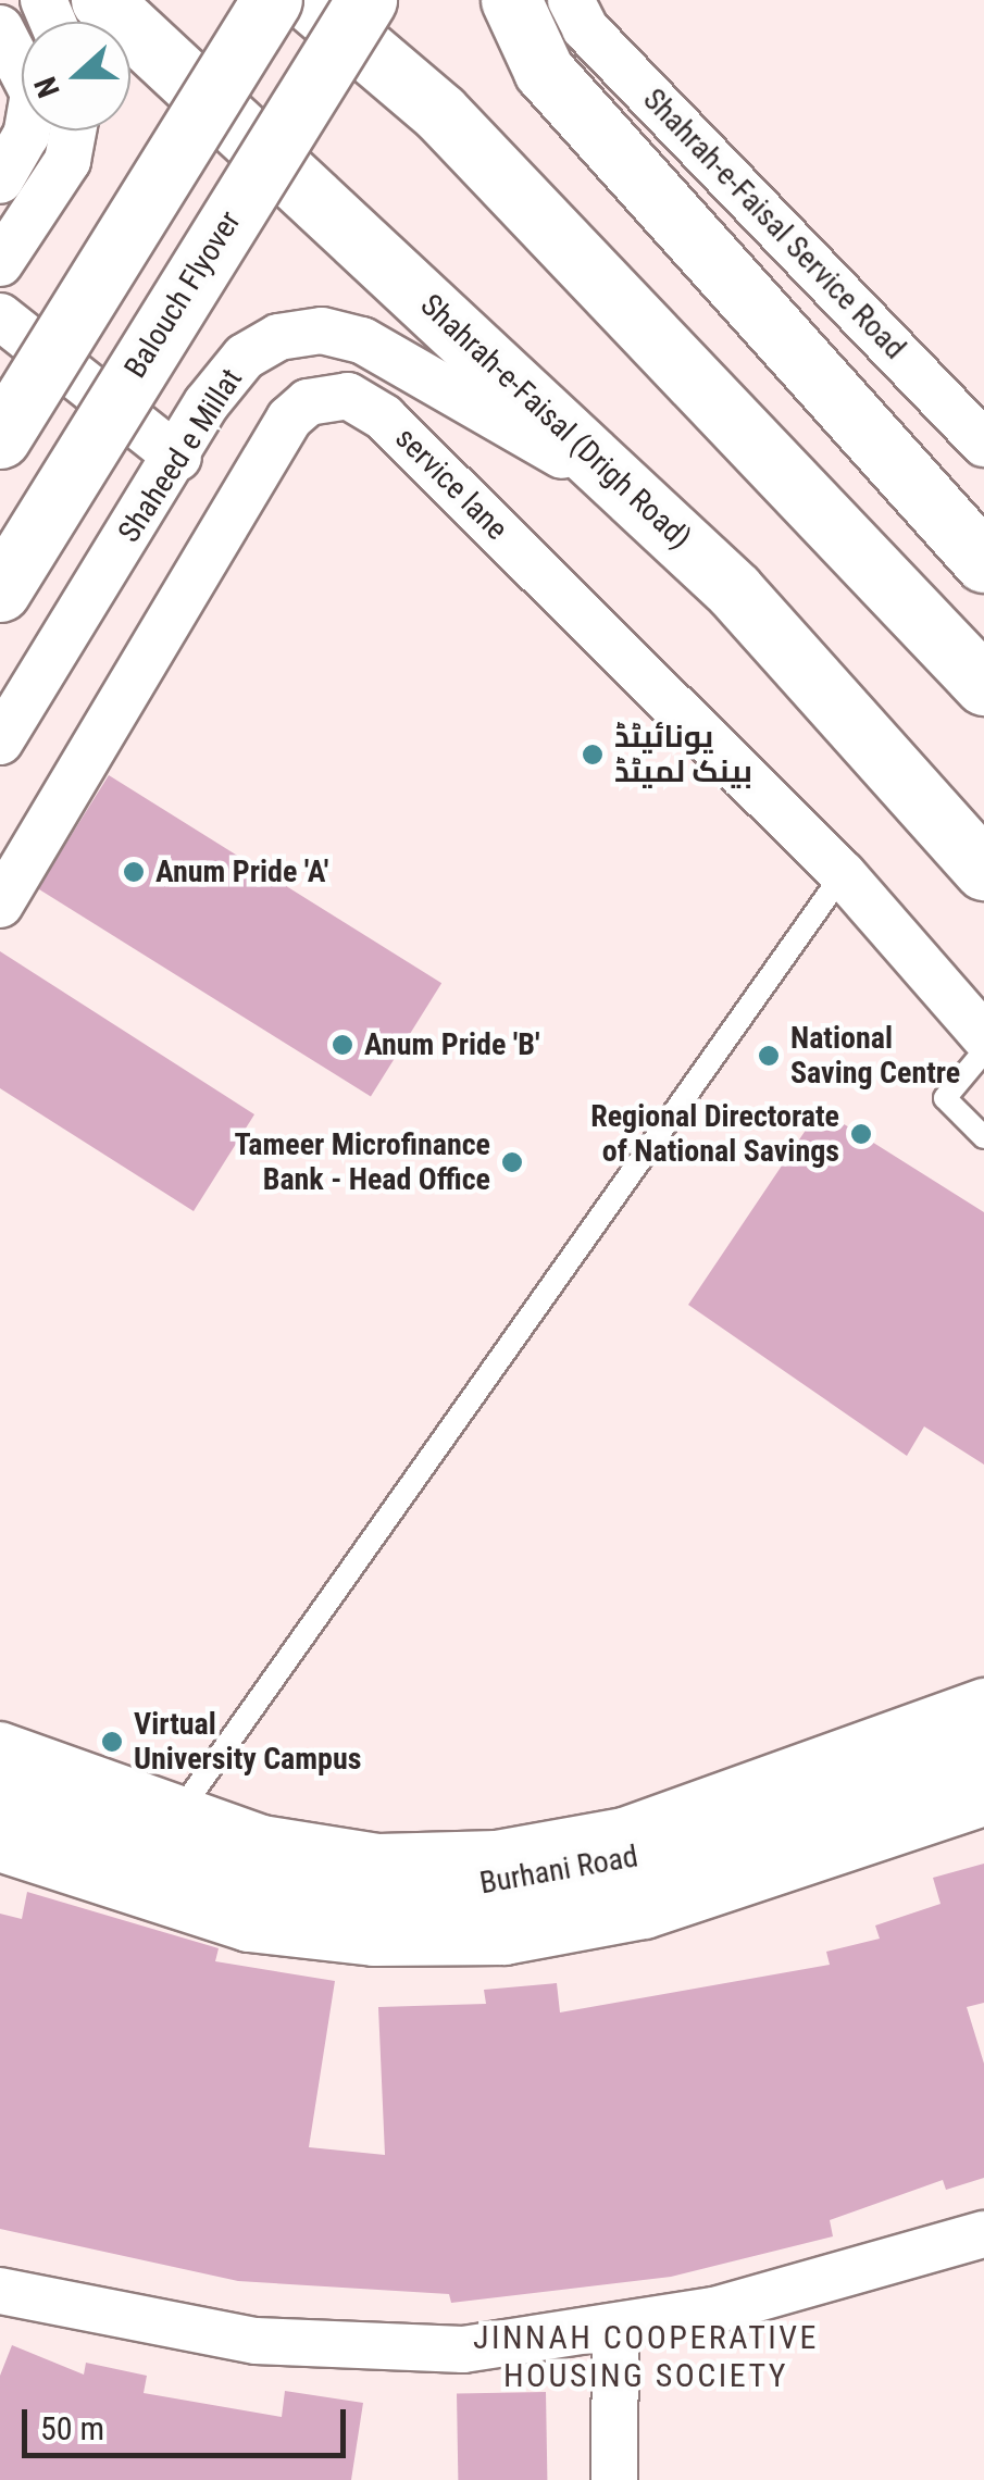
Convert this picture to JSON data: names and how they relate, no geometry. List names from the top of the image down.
{
  "streets": {
    "main road": ["Balouch Flyover", "Shahrah-e-Faisal (Drigh Road)"],
    "street": [
      "Shahrah-e-Faisal Service Road",
      "Shaheed e Millat",
      "service lane",
      "Burhani Road"
    ]
  },
  "crossings": [
    ["Shahrah-e-Faisal (Drigh Road)", "Shaheed e Millat"]
  ],
  "districts": ["JINNAH COOPERATIVE HOUSING SOCIETY"],
  "places": [
    "یونائیٹڈ بینک لمیٹڈ",
    "Anum Pride 'A'",
    "Anum Pride 'B'",
    "National Saving Centre",
    "Regional Directorate of National Savings",
    "Tameer Microfinance Bank - Head Office",
    "Virtual University Campus"
  ],
  "scale_bar": "50 m",
  "north": "left"
}
